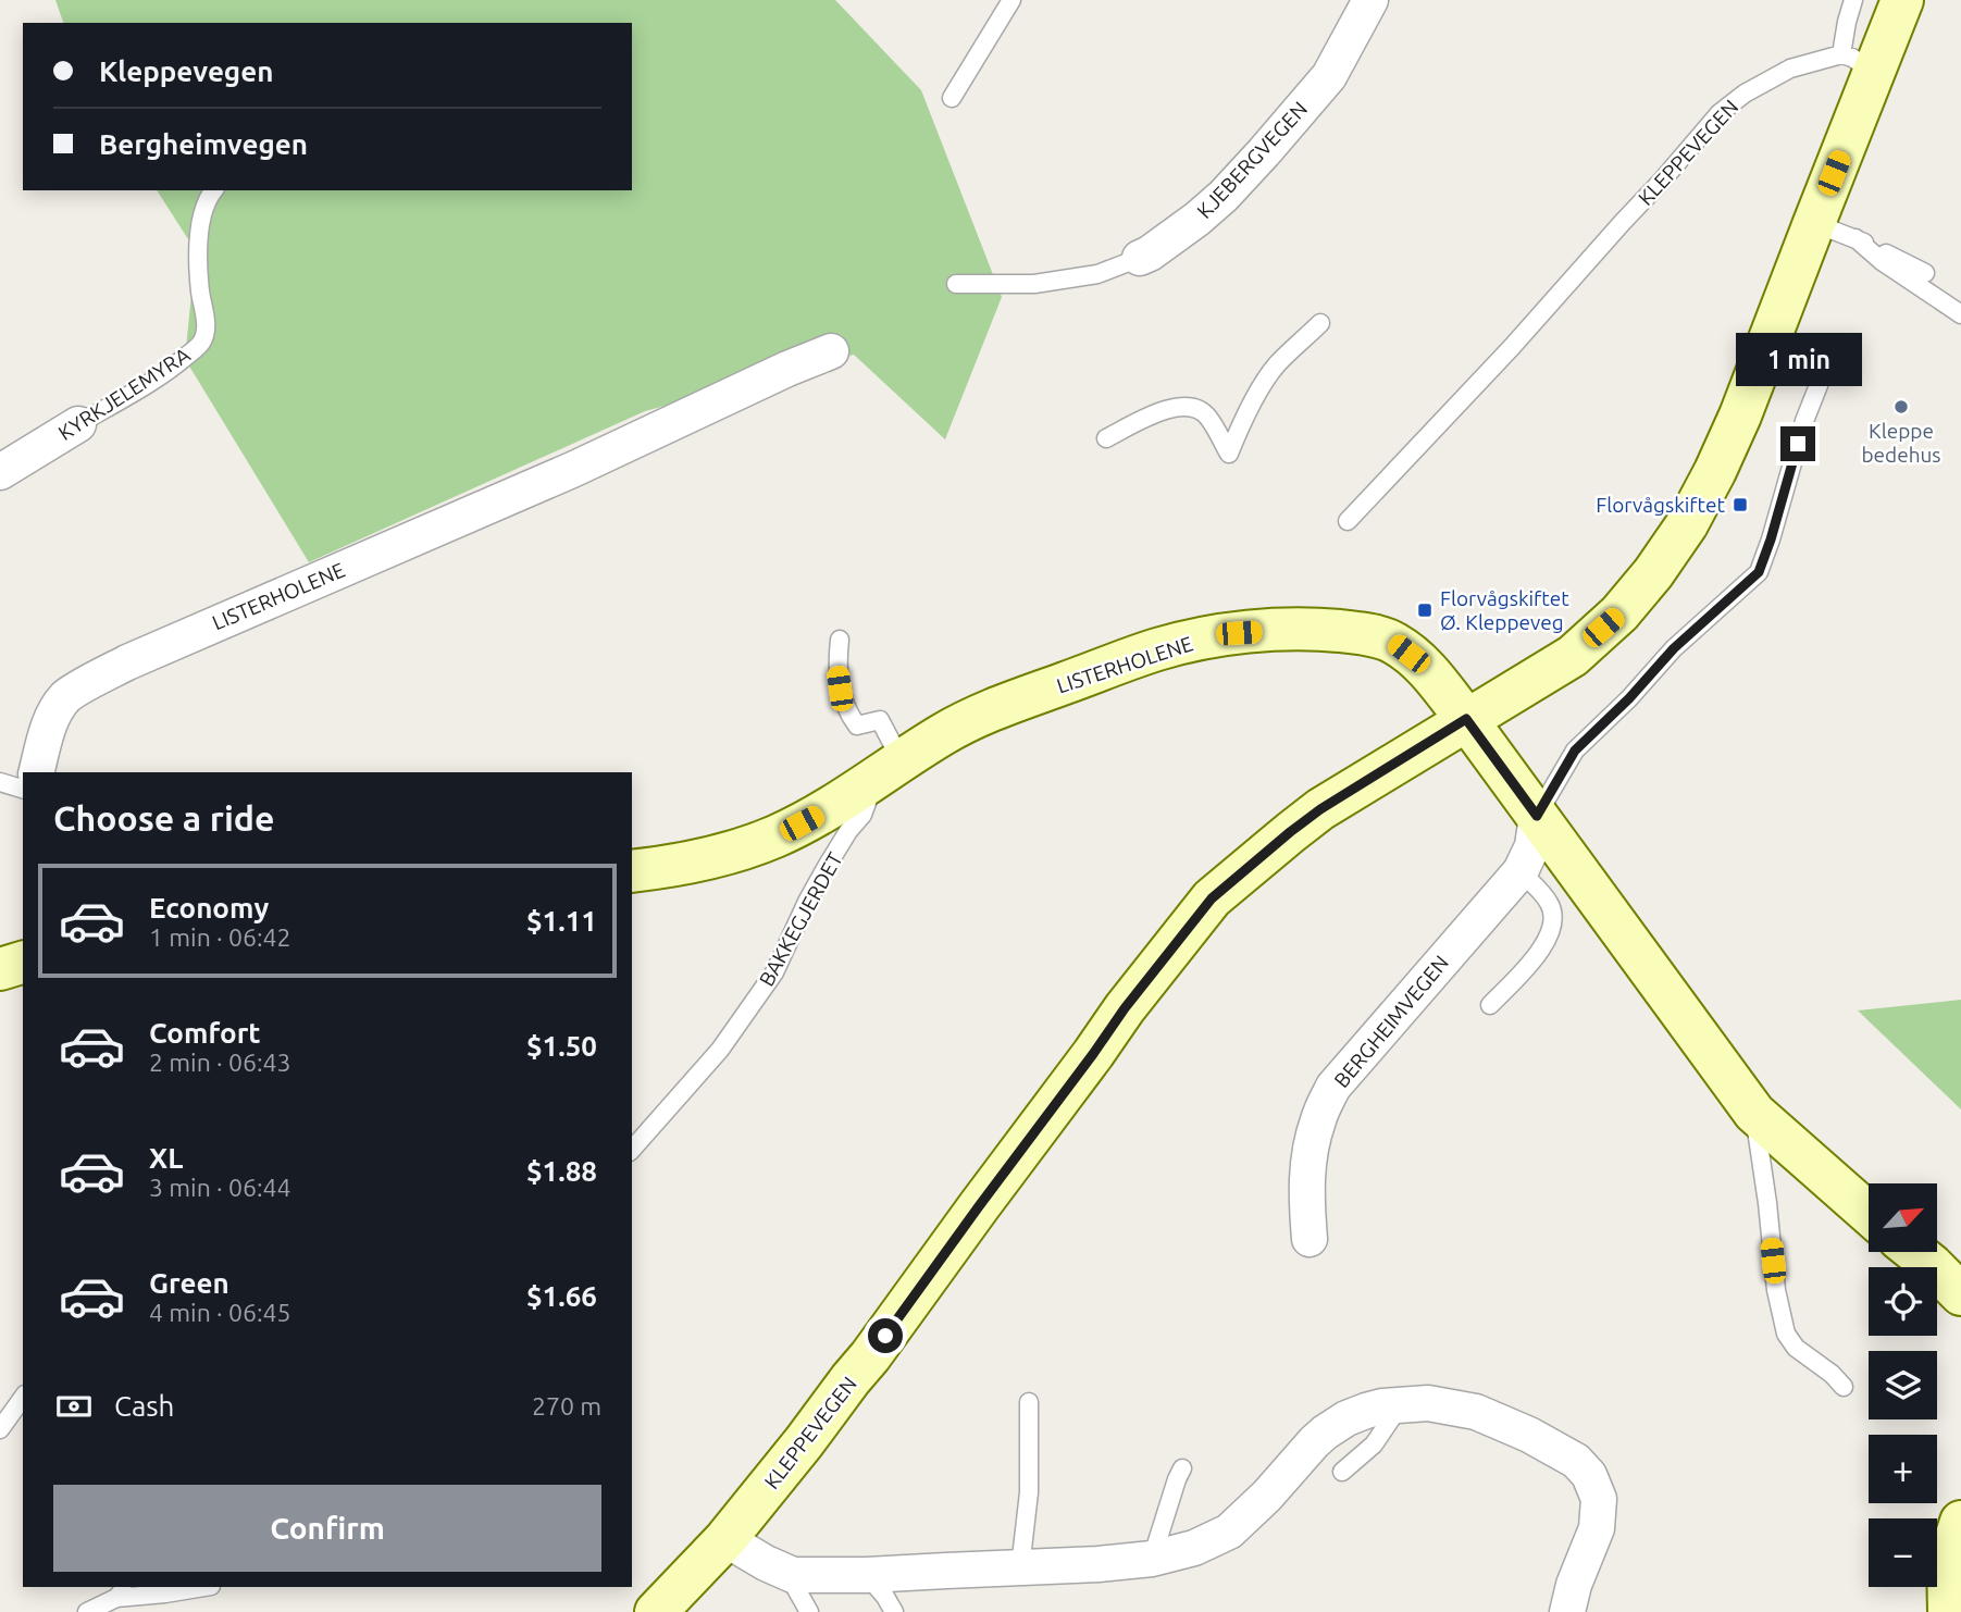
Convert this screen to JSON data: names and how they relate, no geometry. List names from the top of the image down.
{
  "streets": {
    "main road": ["KLEPPEVEGEN", "LISTERHOLENE"],
    "street": ["KJEBERGVEGEN", "KYRKJELEMYRA", "BERGHEIMVEGEN"],
    "lane": ["BAKKEGJERDET"]
  },
  "crossings": [
    ["KLEPPEVEGEN", "LISTERHOLENE"],
    ["LISTERHOLENE", "BAKKEGJERDET"]
  ],
  "places": {
    "other": ["Kleppe bedehus"],
    "transit": ["Florvågskiftet", "Florvågskiftet Ø. Kleppeveg"]
  },
  "north": "top right",
  "page": {
    "banner": ["Kleppevegen", "Bergheimvegen"],
    "bubble": "1 min",
    "heading": "Choose a ride",
    "list": [
      {
        "name": "Economy",
        "note": "1 min · 06:42",
        "value": "$1.11"
      },
      {
        "name": "Comfort",
        "note": "2 min · 06:43",
        "value": "$1.50"
      },
      {
        "name": "XL",
        "note": "3 min · 06:44",
        "value": "$1.88"
      },
      {
        "name": "Green",
        "note": "4 min · 06:45",
        "value": "$1.66"
      }
    ],
    "map_buttons": ["+", "−"],
    "pay": ["Cash", "270 m"],
    "buttons": "Confirm"
  }
}
